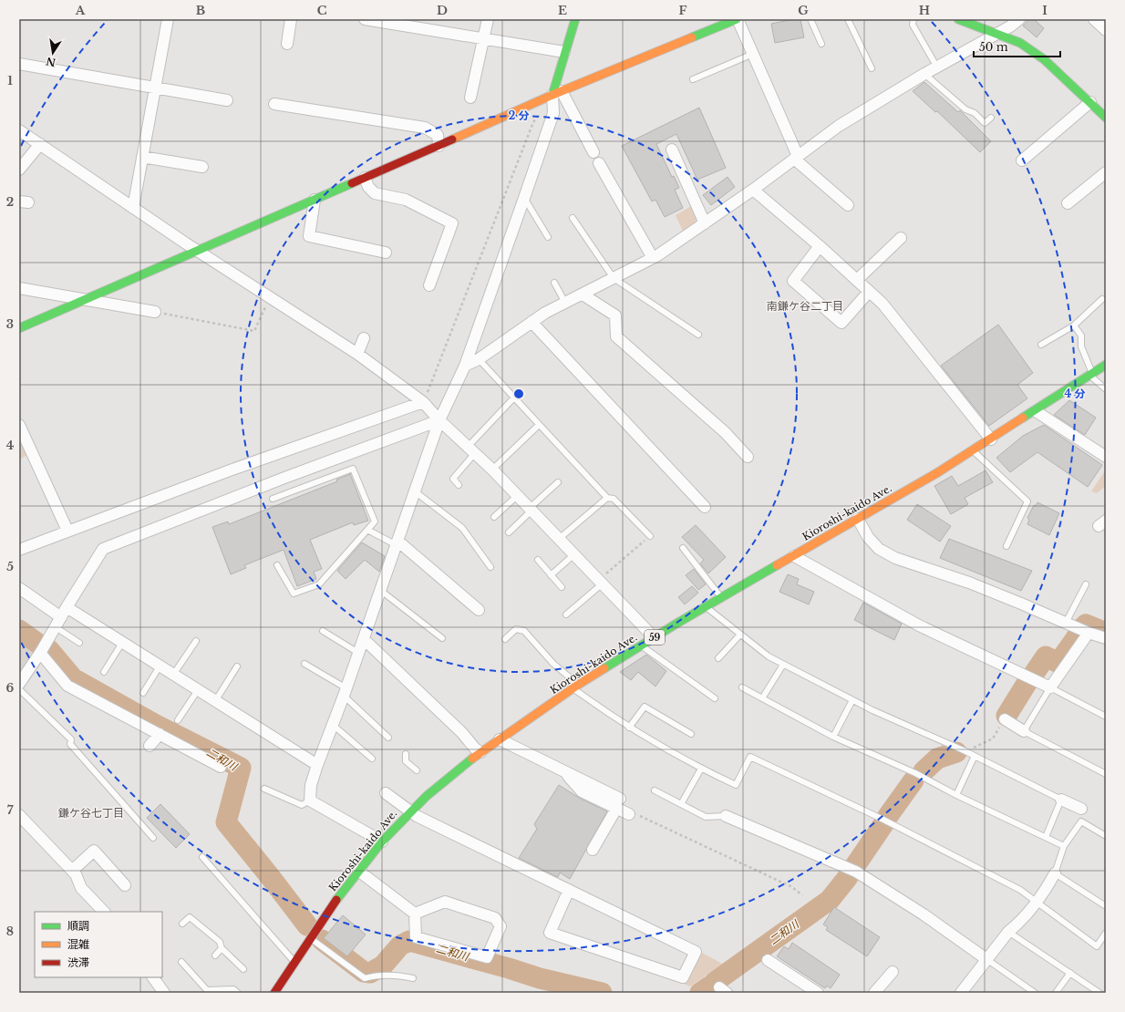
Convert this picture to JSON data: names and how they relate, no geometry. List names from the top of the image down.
{
  "streets": {
    "main road": ["Kioroshi-kaido Ave.", "59"]
  },
  "districts": ["南鎌ケ谷二丁目", "鎌ケ谷七丁目"],
  "water": ["二和川"],
  "legend": ["順調", "混雑", "渋滞"],
  "scale_bar": "50 m",
  "north": "bottom",
  "grid": {
    "columns": [
      "A",
      "B",
      "C",
      "D",
      "E",
      "F",
      "G",
      "H",
      "I"
    ],
    "rows": [
      "1",
      "2",
      "3",
      "4",
      "5",
      "6",
      "7",
      "8"
    ]
  },
  "rings": ["2 分", "4 分"]
}
